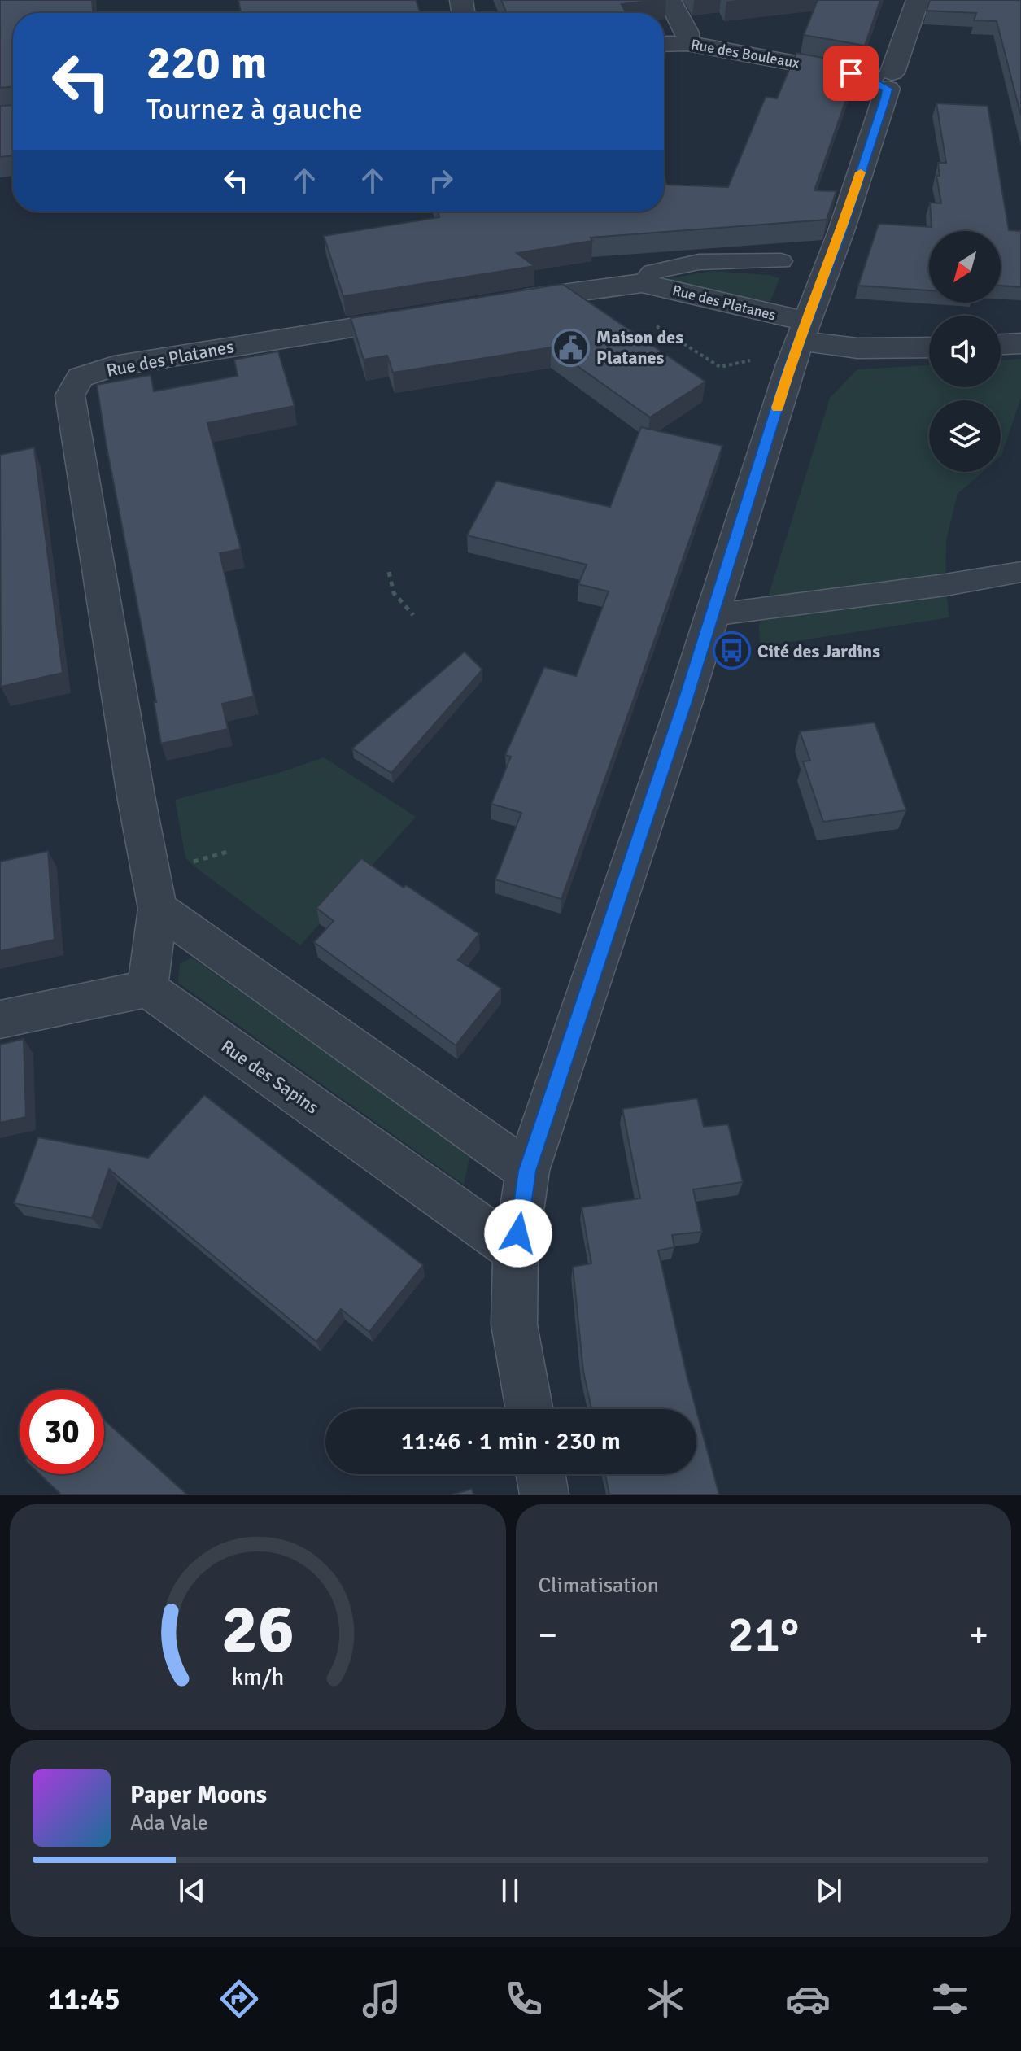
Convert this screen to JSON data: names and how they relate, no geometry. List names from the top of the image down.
{
  "streets": {
    "street": ["Rue des Bouleaux", "Rue des Platanes", "Rue des Sapins"]
  },
  "crossings": [
    ["Rue des Platanes", "Rue des Sapins"]
  ],
  "places": {
    "public building": ["Maison des Platanes"],
    "bus stop": ["Cité des Jardins"]
  },
  "north": "bottom left",
  "page": {
    "turn": ["220 m", "Tournez à gauche"],
    "limit": "30",
    "trip": "11:46 · 1 min · 230 m",
    "tile": "Climatisation",
    "heat": ["−", "21°", "+"],
    "song": ["Paper Moons", "Ada Vale"],
    "tabs": "11:45",
    "gauge": ["26", "km/h"]
  }
}
